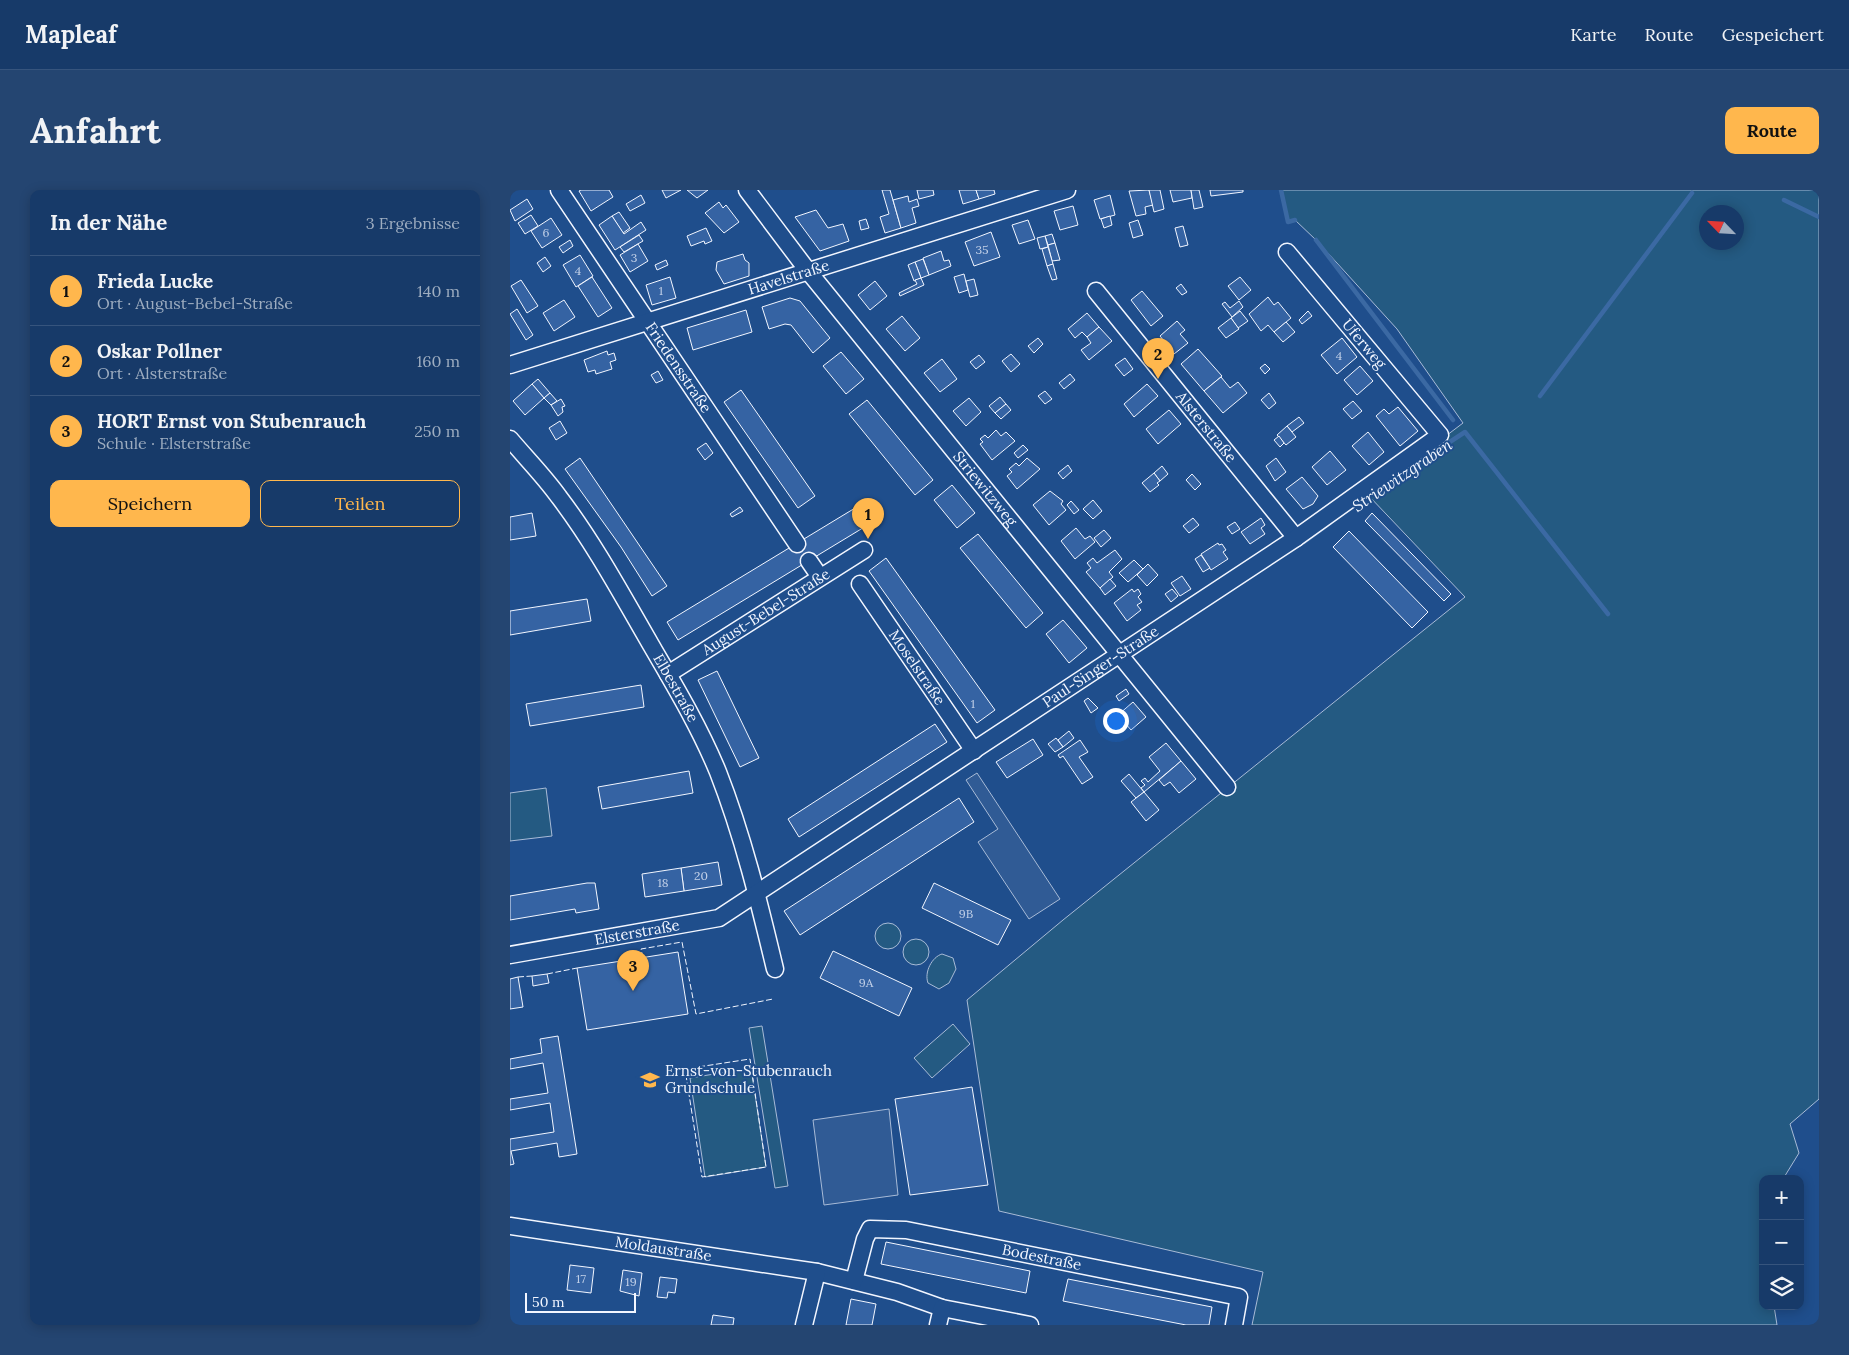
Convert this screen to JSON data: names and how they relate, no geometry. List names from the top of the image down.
{
  "streets": {
    "street": [
      "Havelstraße",
      "Uferweg",
      "Friedensstraße",
      "Alsterstraße",
      "Striewitzweg",
      "August-Bebel-Straße",
      "Moselstraße",
      "Paul-Singer-Straße",
      "Elbestraße",
      "Elsterstraße",
      "Moldaustraße",
      "Bodestraße"
    ]
  },
  "crossings": [
    ["Havelstraße", "Friedensstraße"],
    ["Havelstraße", "Striewitzweg"],
    ["Uferweg", "Paul-Singer-Straße"],
    ["Alsterstraße", "Paul-Singer-Straße"],
    ["Striewitzweg", "Paul-Singer-Straße"],
    ["August-Bebel-Straße", "Elbestraße"],
    ["Moselstraße", "Paul-Singer-Straße"],
    ["Paul-Singer-Straße", "Elbestraße"],
    ["Paul-Singer-Straße", "Elsterstraße"],
    ["Elbestraße", "Elsterstraße"]
  ],
  "water": ["Striewitzgraben"],
  "places": {
    "school or university": ["Ernst-von-Stubenrauch Grundschule"]
  },
  "house_numbers": [
    "6",
    "35",
    "3",
    "4",
    "1",
    "4",
    "1",
    "20",
    "18",
    "9B",
    "9A",
    "17",
    "19"
  ],
  "scale_bar": "50 m",
  "north": "top left",
  "page": {
    "header": "Mapleaf",
    "nav": ["Karte", "Route", "Gespeichert"],
    "buttons": [
      "Route",
      ["Speichern", "Teilen"]
    ],
    "title": "Anfahrt",
    "heading": ["In der Nähe", "3 Ergebnisse"],
    "list": [
      {
        "mark": "1",
        "name": "Frieda Lucke",
        "note": "Ort · August-Bebel-Straße",
        "value": "140 m"
      },
      {
        "mark": "2",
        "name": "Oskar Pollner",
        "note": "Ort · Alsterstraße",
        "value": "160 m"
      },
      {
        "mark": "3",
        "name": "HORT Ernst von Stubenrauch",
        "note": "Schule · Elsterstraße",
        "value": "250 m"
      }
    ],
    "pins": ["2", "1", "3"],
    "map_buttons": ["+", "−"],
    "scale": "50 m"
  }
}
